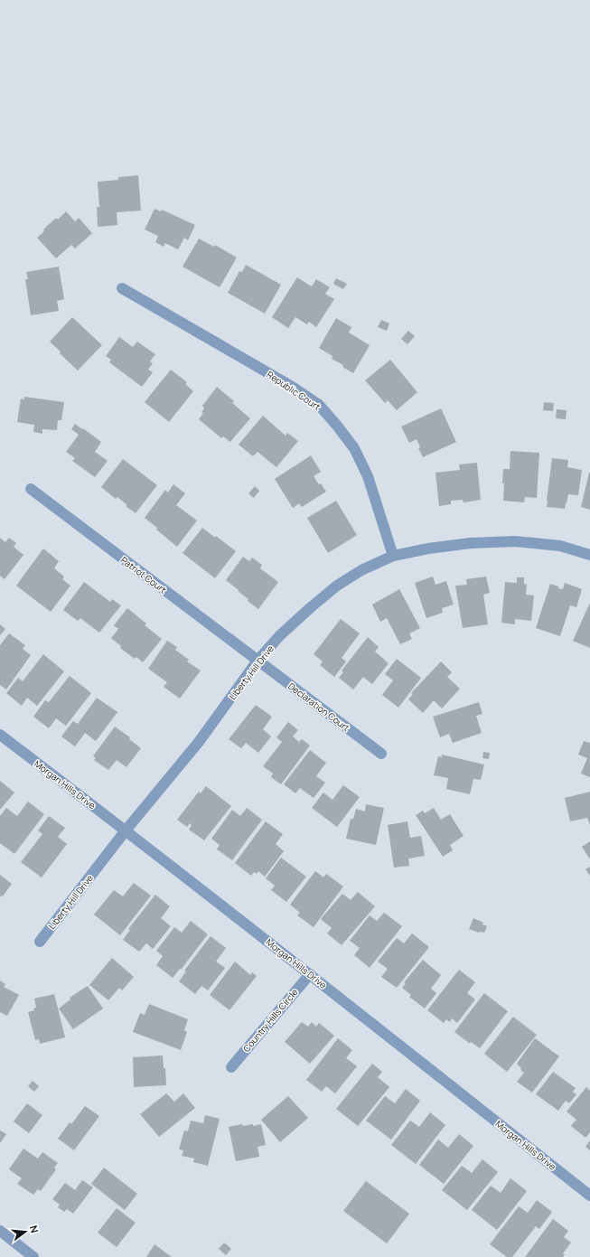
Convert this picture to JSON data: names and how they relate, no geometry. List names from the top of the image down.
{
  "streets": {
    "street": [
      "Republic Court",
      "Patriot Court",
      "Liberty Hill Drive",
      "Declaration Court",
      "Morgan Hills Drive",
      "Country Hills Circle"
    ]
  },
  "crossings": [
    ["Republic Court", "Liberty Hill Drive"],
    ["Patriot Court", "Liberty Hill Drive"],
    ["Patriot Court", "Declaration Court"],
    ["Liberty Hill Drive", "Declaration Court"],
    ["Liberty Hill Drive", "Morgan Hills Drive"],
    ["Morgan Hills Drive", "Country Hills Circle"]
  ],
  "north": "right"
}
